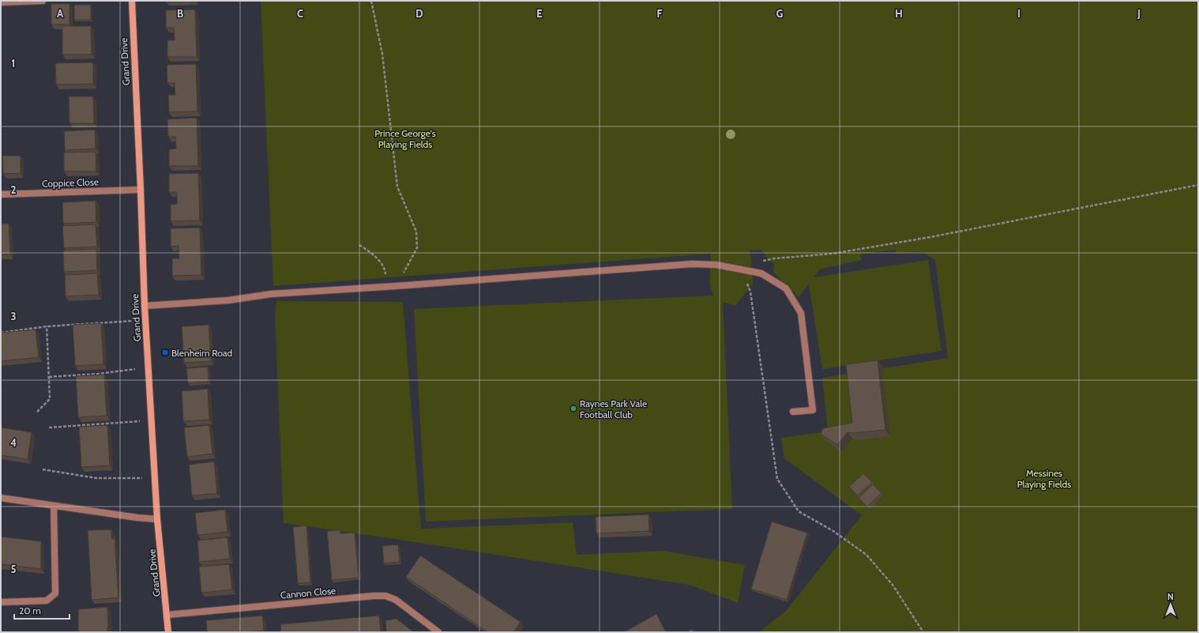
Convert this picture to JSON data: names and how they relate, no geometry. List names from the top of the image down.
{
  "streets": {
    "main road": ["Grand Drive"],
    "street": ["Coppice Close", "Cannon Close"]
  },
  "crossings": [
    ["Grand Drive", "Coppice Close"],
    ["Grand Drive", "Cannon Close"]
  ],
  "parks": ["Prince George's Playing Fields", "Messines Playing Fields"],
  "places": {
    "transit": ["Blenheim Road"],
    "other": ["Raynes Park Vale Football Club"]
  },
  "scale_bar": "20 m",
  "north": "top",
  "grid": {
    "columns": [
      "A",
      "B",
      "C",
      "D",
      "E",
      "F",
      "G",
      "H",
      "I",
      "J"
    ],
    "rows": [
      "1",
      "2",
      "3",
      "4",
      "5"
    ]
  }
}
